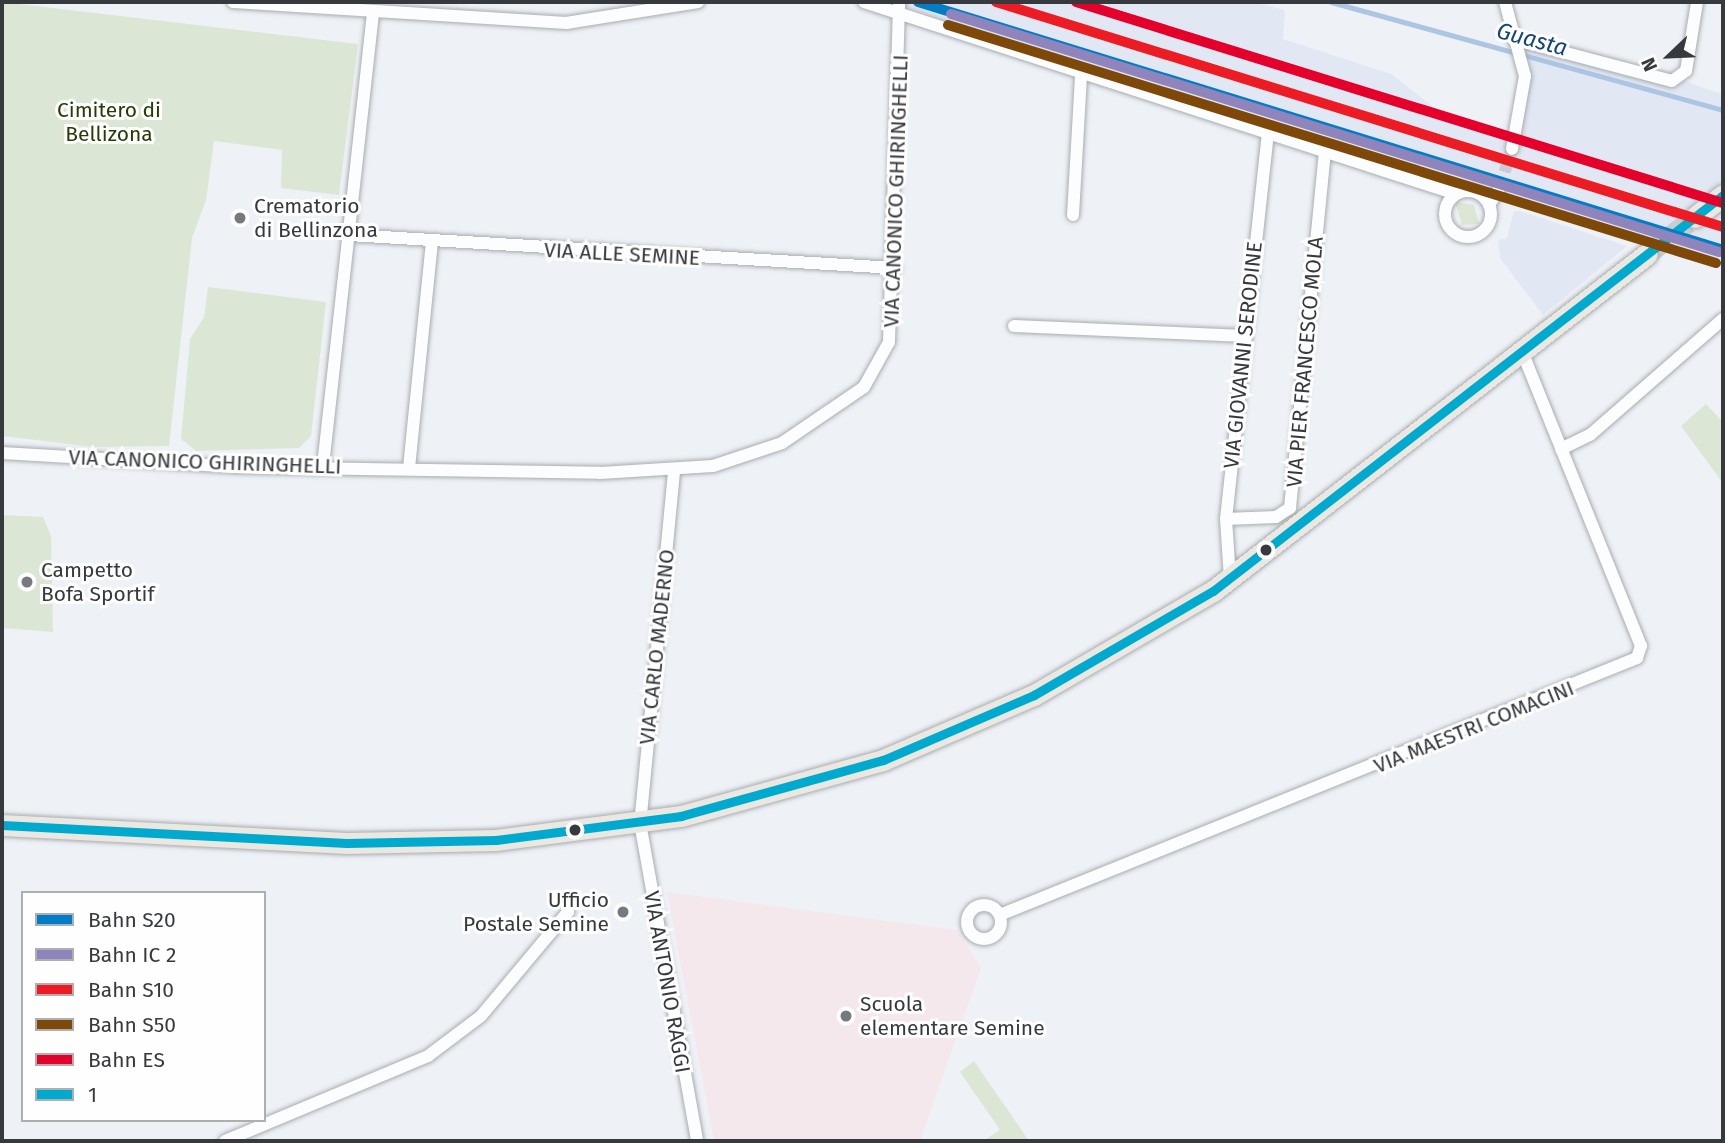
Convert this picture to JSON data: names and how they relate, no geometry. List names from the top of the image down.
{
  "streets": {
    "street": [
      "VIA CANONICO GHIRINGHELLI",
      "VIA ALLE SEMINE",
      "VIA GIOVANNI SERODINE",
      "VIA PIER FRANCESCO MOLA",
      "VIA CARLO MADERNO",
      "VIA MAESTRI COMACINI",
      "VIA ANTONIO RAGGI"
    ]
  },
  "crossings": [
    ["VIA CANONICO GHIRINGHELLI", "VIA ALLE SEMINE"],
    ["VIA CANONICO GHIRINGHELLI", "VIA CARLO MADERNO"],
    ["VIA GIOVANNI SERODINE", "VIA PIER FRANCESCO MOLA"],
    ["VIA CARLO MADERNO", "VIA ANTONIO RAGGI"]
  ],
  "water": ["Guasta"],
  "parks": ["Cimitero di Bellizona"],
  "places": [
    "Crematorio di Bellinzona",
    "Campetto Bofa Sportif",
    "Ufficio Postale Semine",
    "Scuola elementare Semine"
  ],
  "lines": [
    "rail line S20",
    "rail line S10",
    "rail line ES",
    "rail line S50",
    "transit line 1"
  ],
  "legend": [
    "Bahn S20",
    "Bahn IC 2",
    "Bahn S10",
    "Bahn S50",
    "Bahn ES",
    "1"
  ],
  "north": "bottom left"
}
